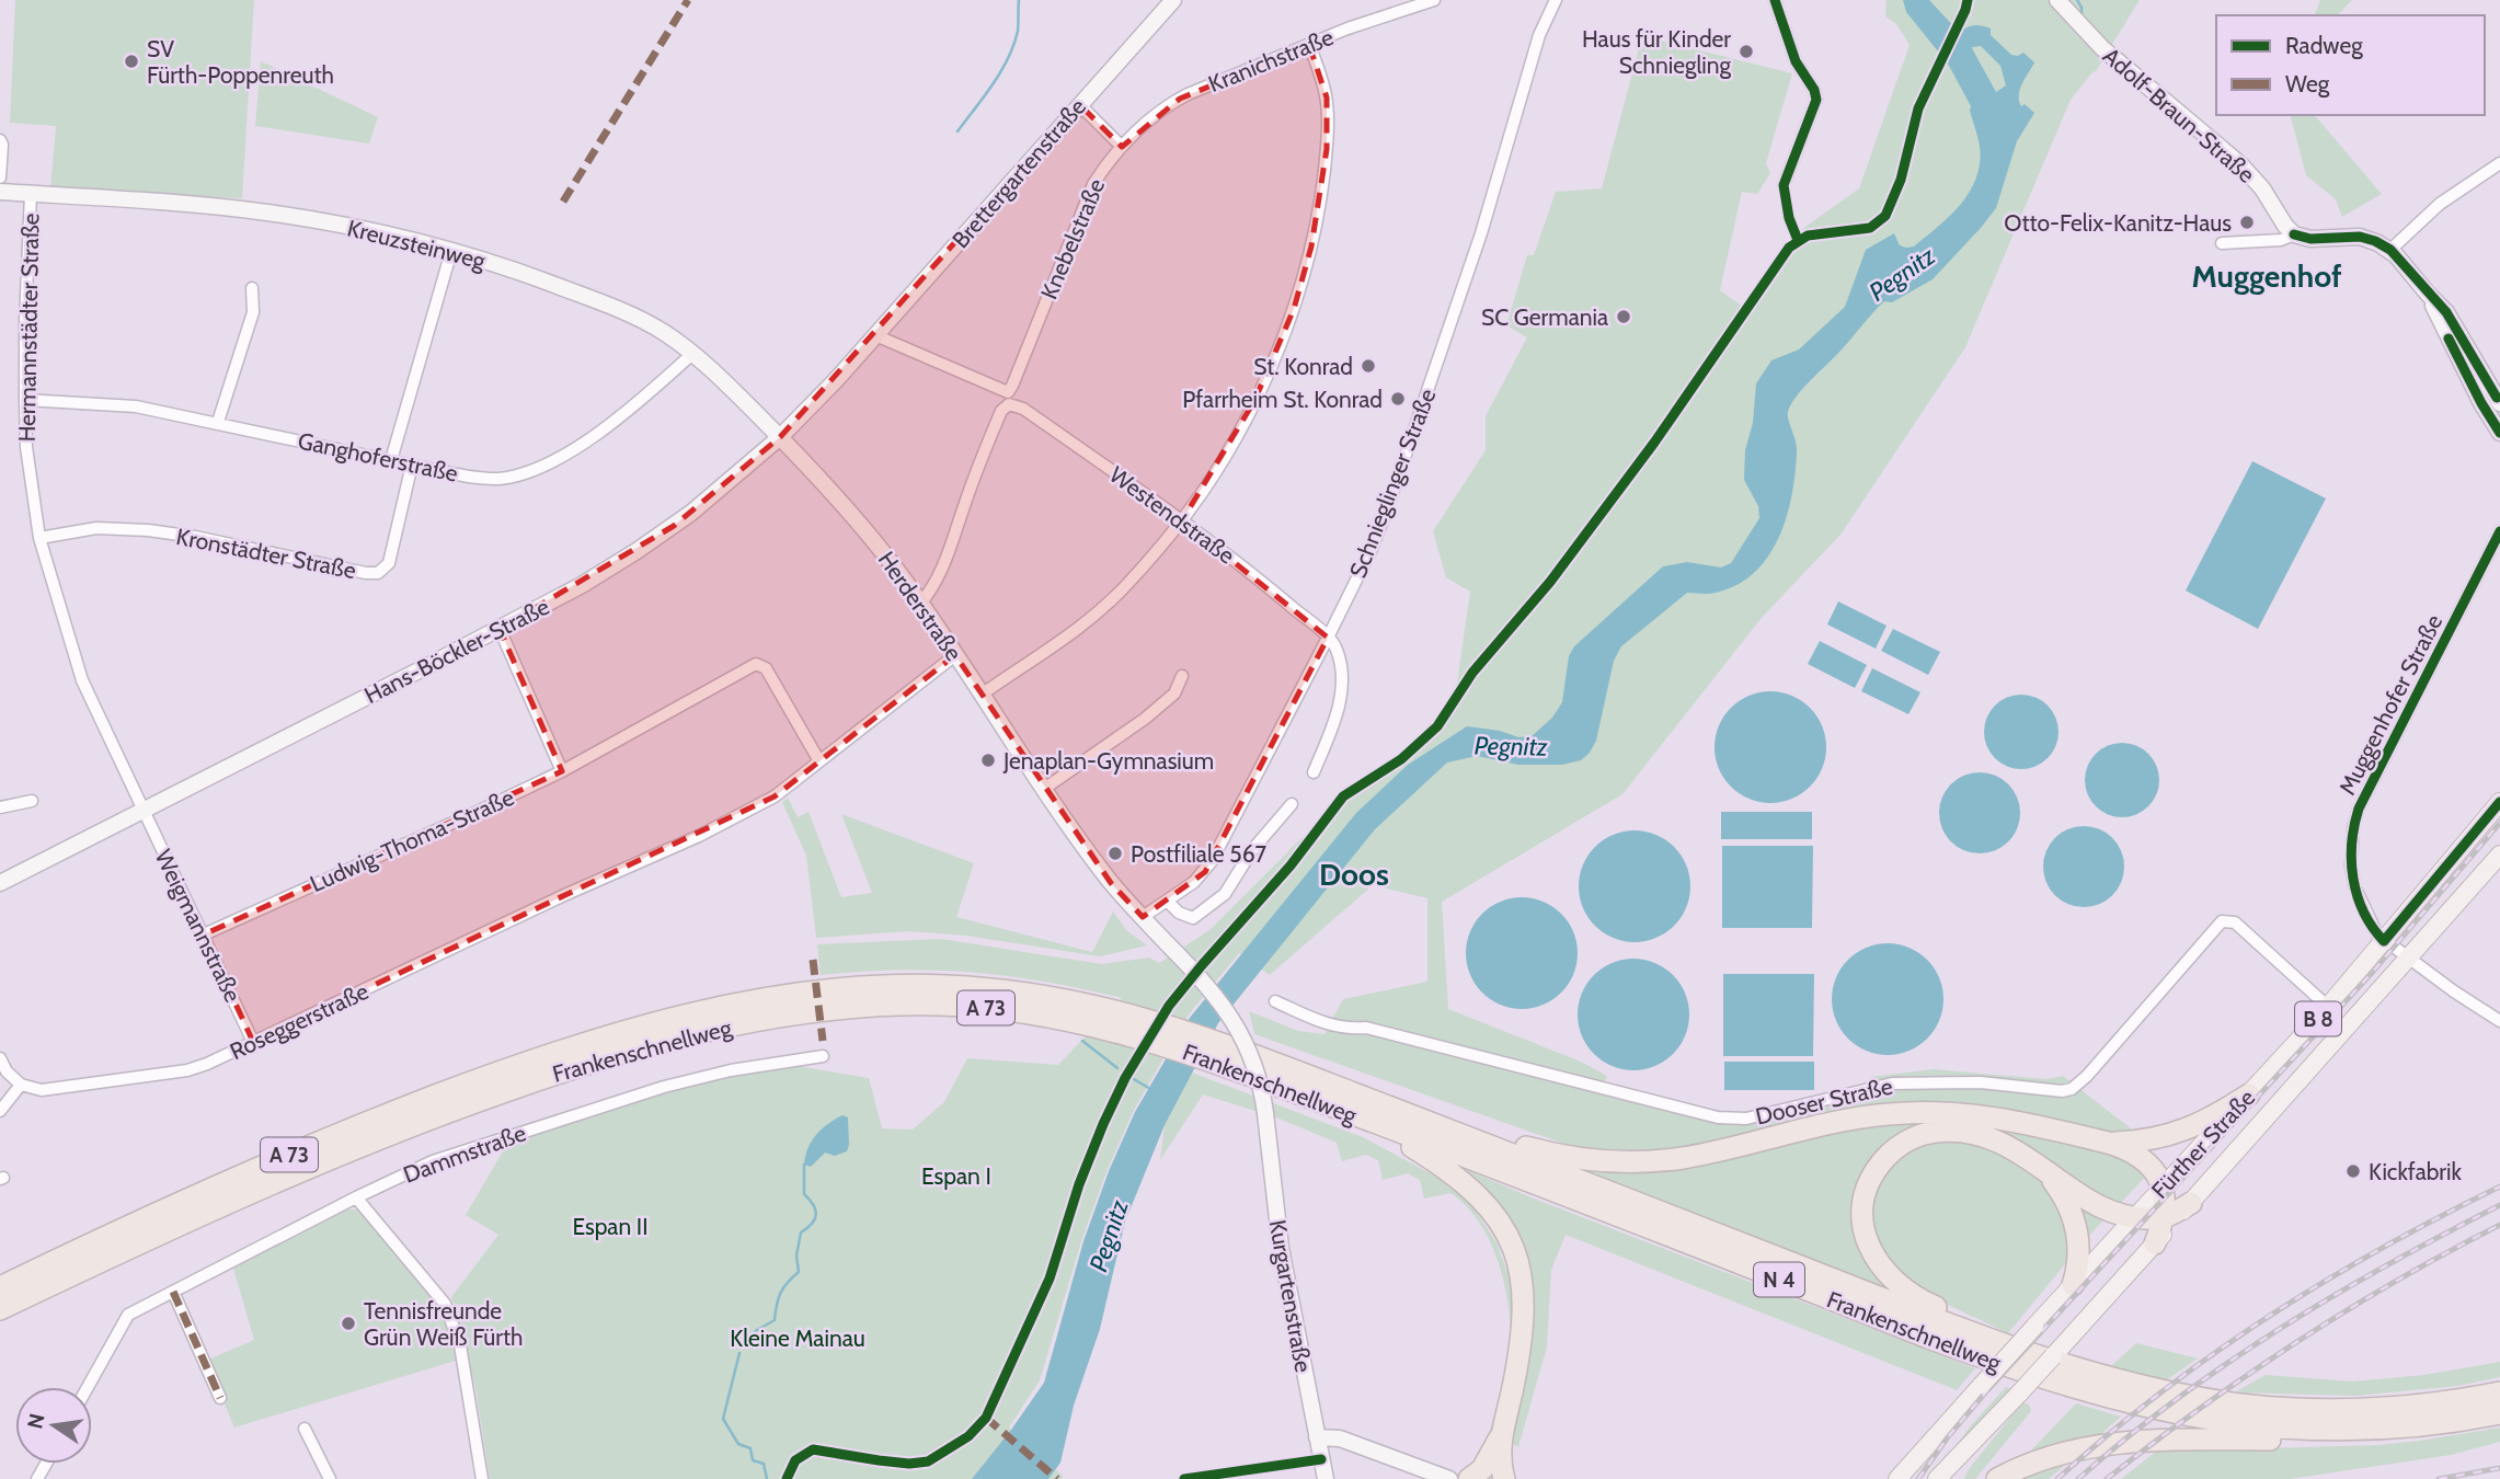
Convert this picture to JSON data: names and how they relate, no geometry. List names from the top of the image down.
{
  "streets": {
    "highway": ["A 73", "Frankenschnellweg", "N 4"],
    "main road": [
      "Adolf-Braun-Straße",
      "Brettergartenstraße",
      "Kreuzsteinweg",
      "Herderstraße",
      "Hans-Böckler-Straße",
      "B 8",
      "Fürther Straße",
      "Kurgartenstraße"
    ],
    "street": [
      "Kranichstraße",
      "Knebelstraße",
      "Hermannstädter Straße",
      "Ganghoferstraße",
      "Schnieglinger Straße",
      "Westendstraße",
      "Kronstädter Straße",
      "Muggenhofer Straße",
      "Ludwig-Thoma-Straße",
      "Weigmannstraße",
      "Roseggerstraße",
      "Dooser Straße",
      "Dammstraße"
    ]
  },
  "crossings": [
    ["Kranichstraße", "Knebelstraße"],
    ["Brettergartenstraße", "Westendstraße"],
    ["Brettergartenstraße", "Hans-Böckler-Straße"],
    ["Knebelstraße", "Westendstraße"],
    ["Knebelstraße", "Herderstraße"],
    ["Kreuzsteinweg", "Hermannstädter Straße"],
    ["Kreuzsteinweg", "Ganghoferstraße"],
    ["Kreuzsteinweg", "Herderstraße"],
    ["Kreuzsteinweg", "Hans-Böckler-Straße"],
    ["Hermannstädter Straße", "Ganghoferstraße"],
    ["Hermannstädter Straße", "Kronstädter Straße"],
    ["Hermannstädter Straße", "Hans-Böckler-Straße"],
    ["Hermannstädter Straße", "Weigmannstraße"],
    ["Ganghoferstraße", "Kronstädter Straße"],
    ["Schnieglinger Straße", "Westendstraße"],
    ["Schnieglinger Straße", "Herderstraße"],
    ["Westendstraße", "Hans-Böckler-Straße"],
    ["Herderstraße", "Hans-Böckler-Straße"],
    ["Herderstraße", "Roseggerstraße"],
    ["Herderstraße", "Kurgartenstraße"],
    ["Hans-Böckler-Straße", "Weigmannstraße"],
    ["Muggenhofer Straße", "Fürther Straße"],
    ["Ludwig-Thoma-Straße", "Weigmannstraße"],
    ["Ludwig-Thoma-Straße", "Roseggerstraße"],
    ["Weigmannstraße", "Roseggerstraße"],
    ["Dooser Straße", "Fürther Straße"]
  ],
  "districts": ["Muggenhof", "Doos"],
  "water": ["Pegnitz"],
  "parks": ["Espan I", "Espan II", "Kleine Mainau"],
  "places": [
    "Haus für Kinder Schniegling",
    "SV Fürth-Poppenreuth",
    "Otto-Felix-Kanitz-Haus",
    "SC Germania",
    "St. Konrad",
    "Pfarrheim St. Konrad",
    "Jenaplan-Gymnasium",
    "Postfiliale 567",
    "Kickfabrik",
    "Tennisfreunde Grün Weiß Fürth"
  ],
  "legend": ["Radweg", "Weg"],
  "north": "left"
}
